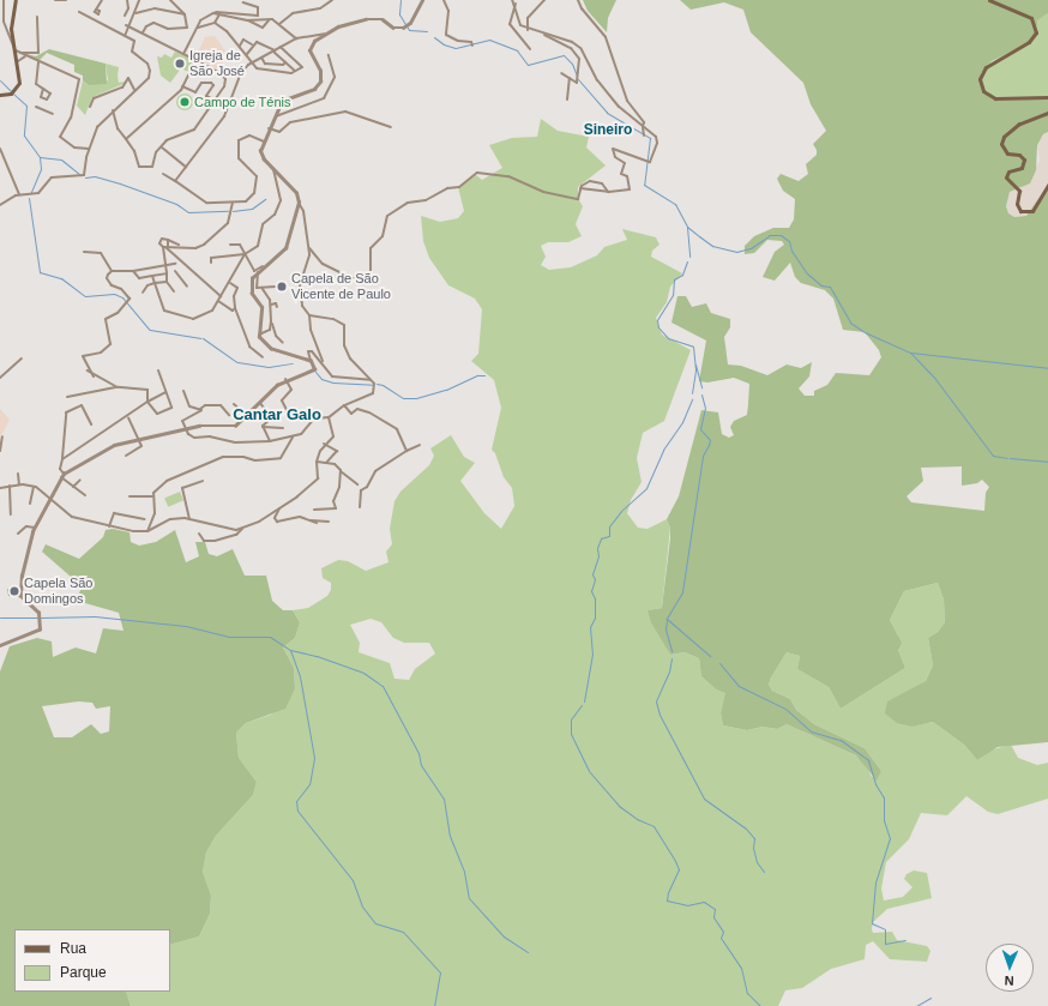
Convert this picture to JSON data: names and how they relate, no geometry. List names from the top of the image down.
{
  "districts": ["Sineiro", "Cantar Galo"],
  "places": [
    "Igreja de São José",
    "Campo de Ténis",
    "Capela de São Vicente de Paulo",
    "Capela São Domingos"
  ],
  "legend": ["Rua", "Parque"],
  "north": "bottom"
}
